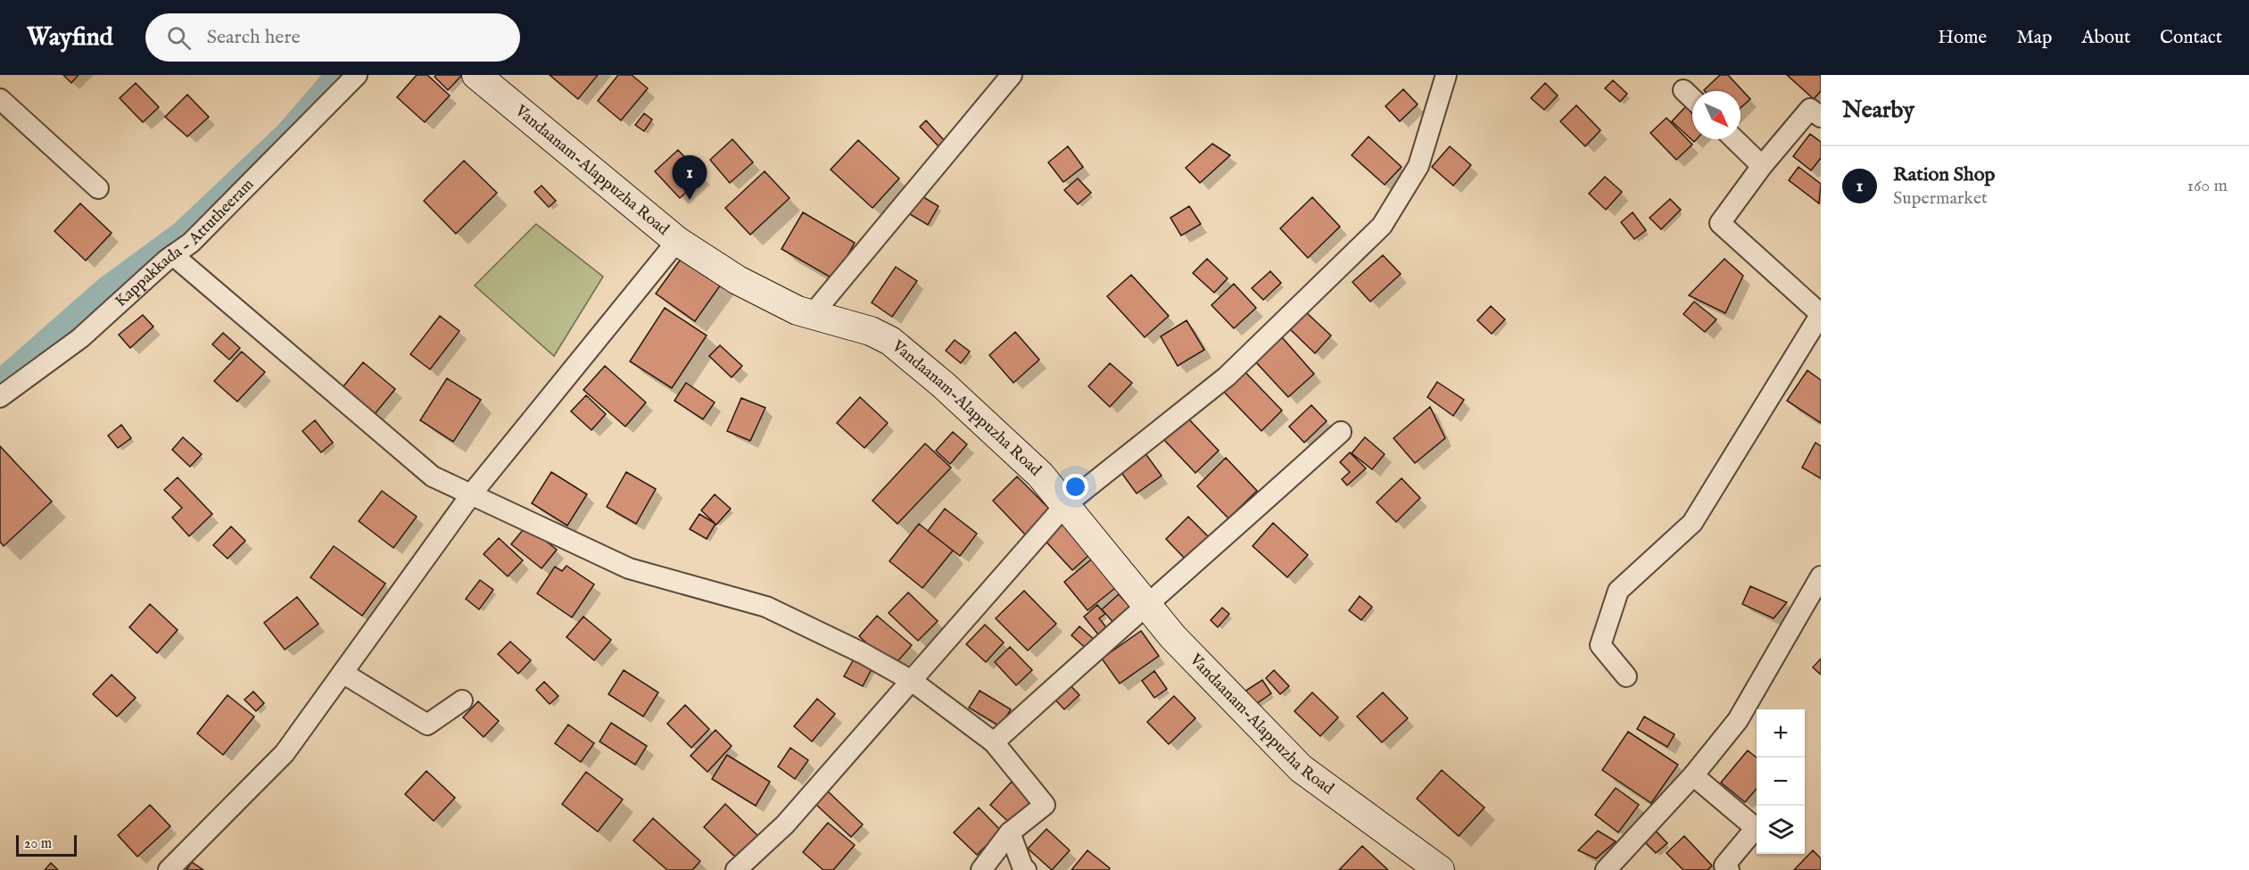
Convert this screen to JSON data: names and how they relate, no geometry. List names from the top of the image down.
{
  "streets": {
    "main road": ["Vandaanam-Alappuzha Road"],
    "street": ["Kappakkada - Attutheeram"]
  },
  "scale_bar": "20 m",
  "north": "bottom right",
  "page": {
    "header": "Wayfind",
    "search": "Search here",
    "nav": [
      "Home",
      "Map",
      "About",
      "Contact"
    ],
    "heading": "Nearby",
    "list": [
      {
        "mark": "1",
        "name": "Ration Shop",
        "note": "Supermarket",
        "value": "160 m"
      }
    ],
    "pins": "1",
    "map_buttons": ["+", "−"],
    "scale": "20 m"
  }
}
